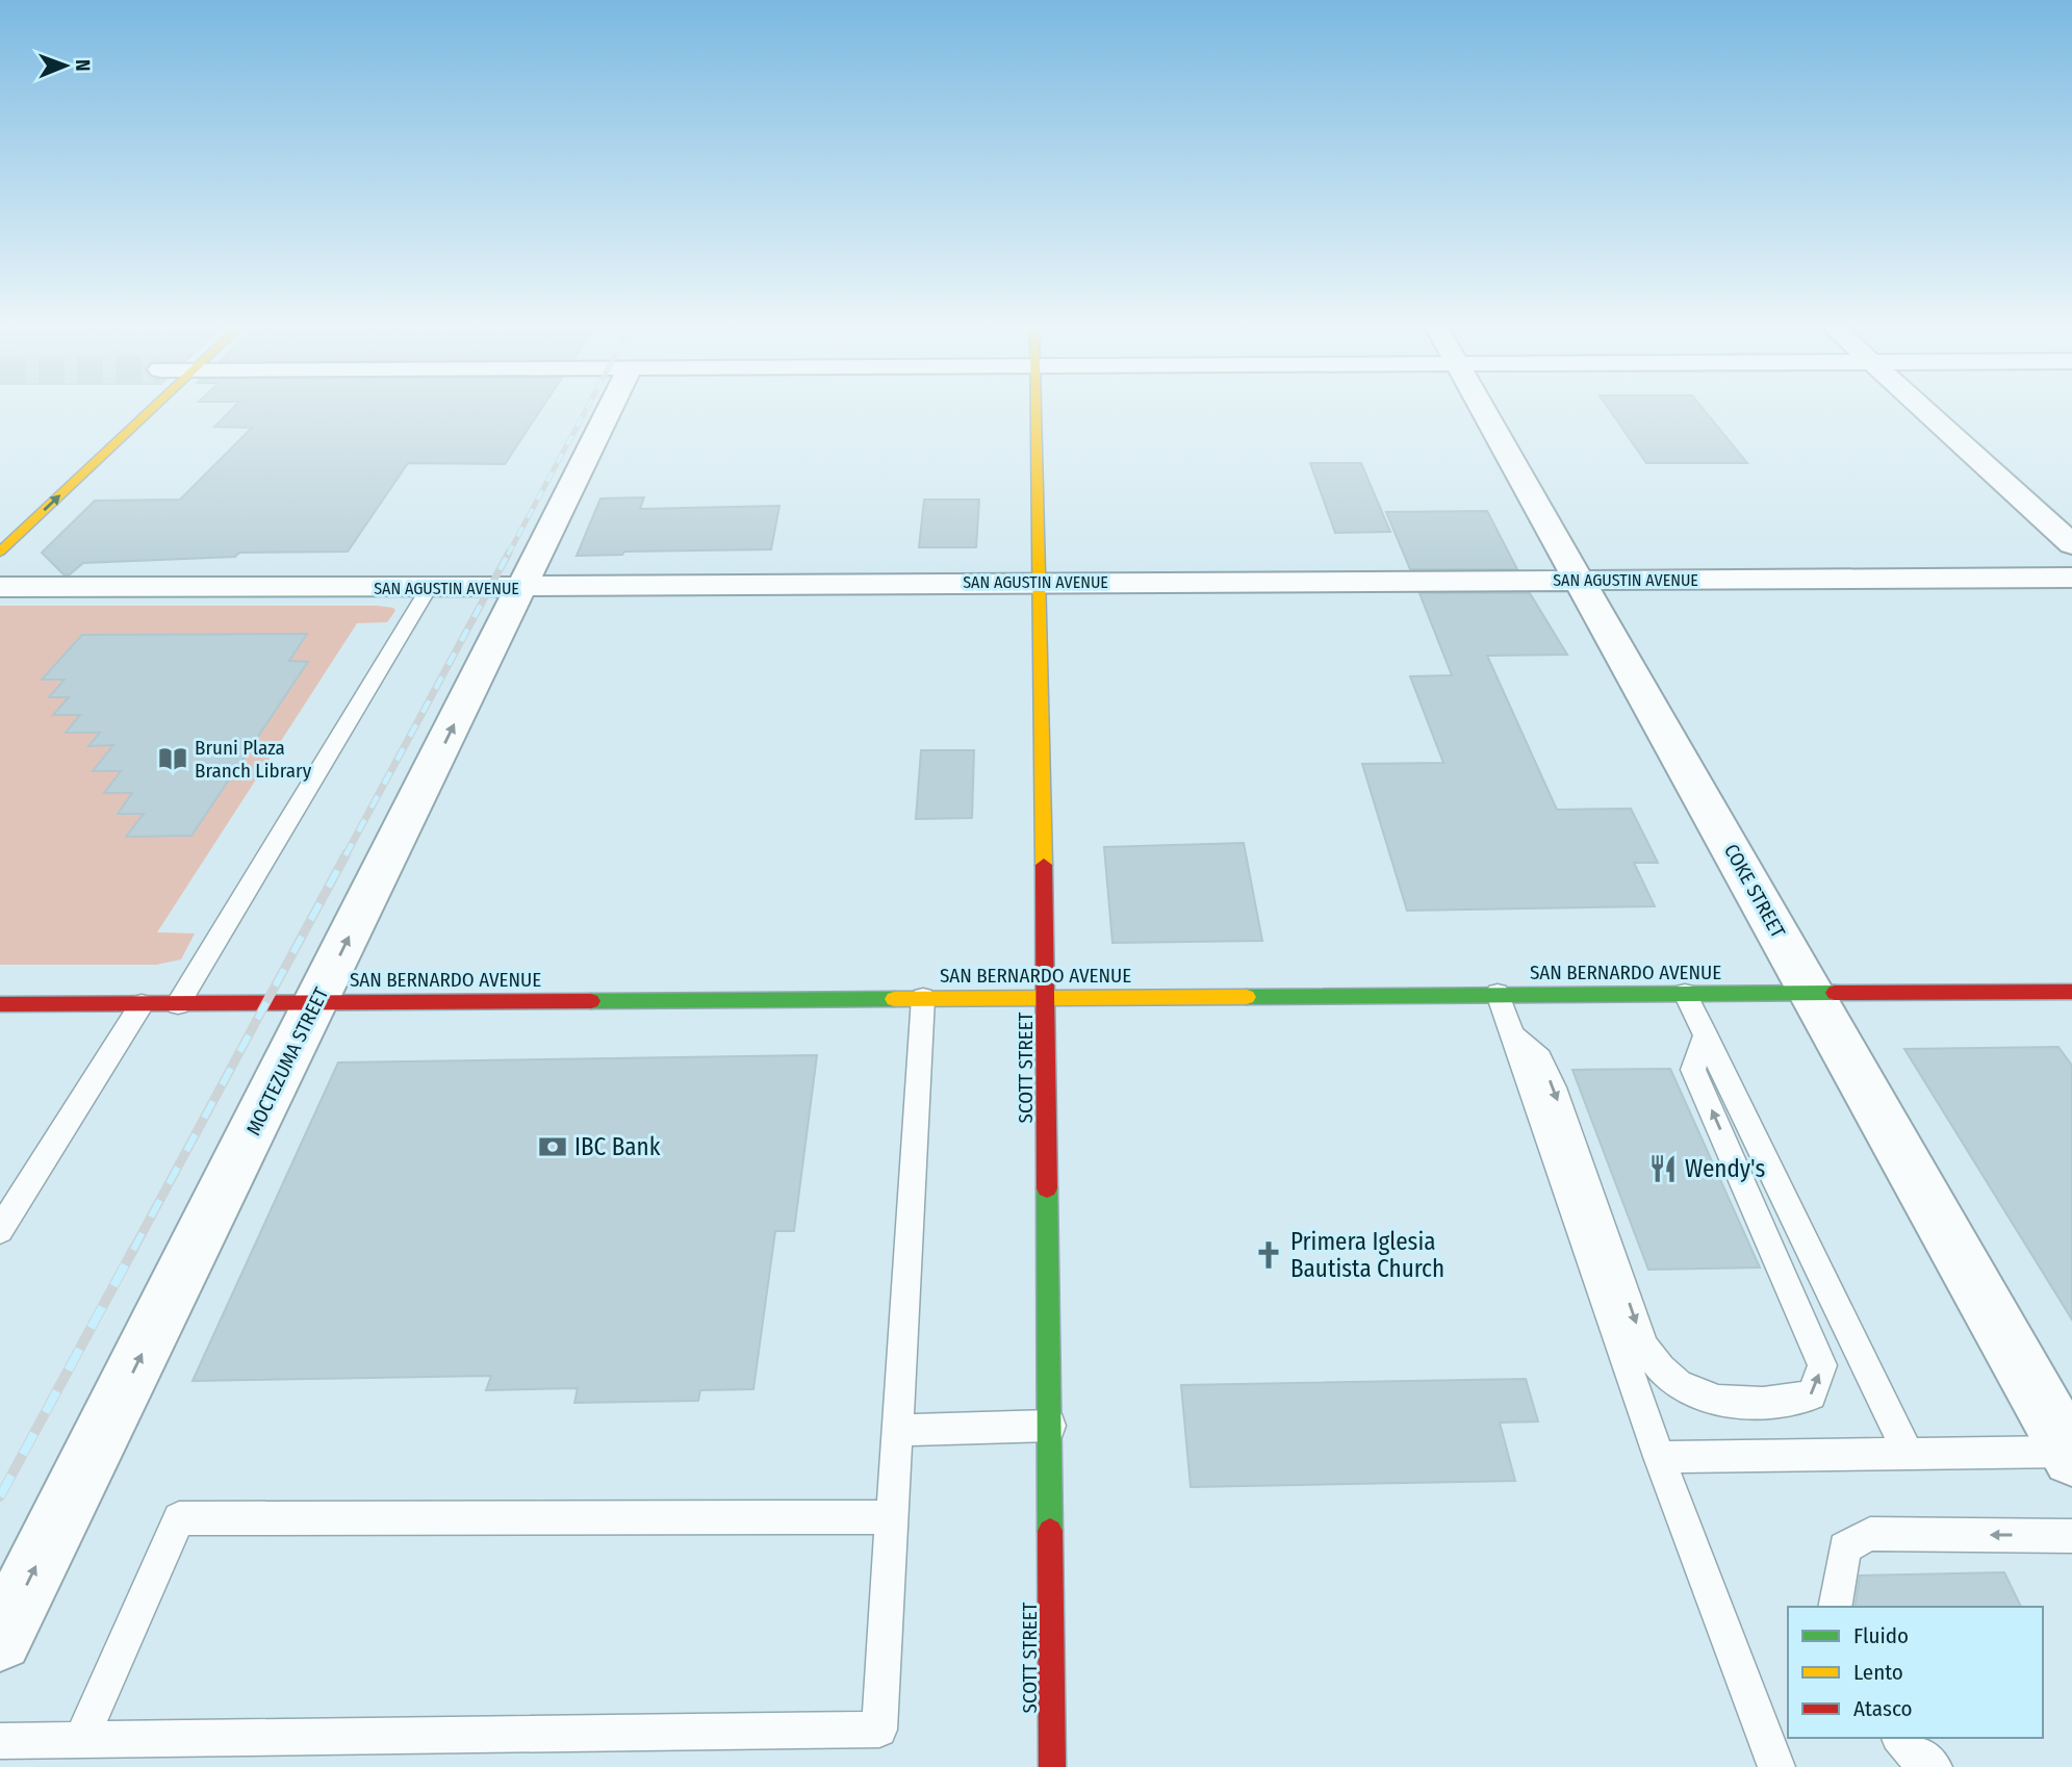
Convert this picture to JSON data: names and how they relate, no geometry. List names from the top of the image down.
{
  "streets": {
    "main road": ["SAN BERNARDO AVENUE", "SCOTT STREET"],
    "street": ["SAN AGUSTIN AVENUE", "COKE STREET", "MOCTEZUMA STREET"]
  },
  "crossings": [
    ["SAN AGUSTIN AVENUE", "COKE STREET"],
    ["SAN AGUSTIN AVENUE", "MOCTEZUMA STREET"],
    ["SAN AGUSTIN AVENUE", "SCOTT STREET"],
    ["COKE STREET", "SAN BERNARDO AVENUE"],
    ["SAN BERNARDO AVENUE", "MOCTEZUMA STREET"],
    ["SAN BERNARDO AVENUE", "SCOTT STREET"]
  ],
  "one_way": ["MOCTEZUMA STREET"],
  "places": {
    "library": ["Bruni Plaza Branch Library"],
    "bank": ["IBC Bank"],
    "restaurant": ["Wendy's"],
    "church": ["Primera Iglesia Bautista Church"]
  },
  "legend": ["Fluido", "Lento", "Atasco"],
  "north": "right"
}
